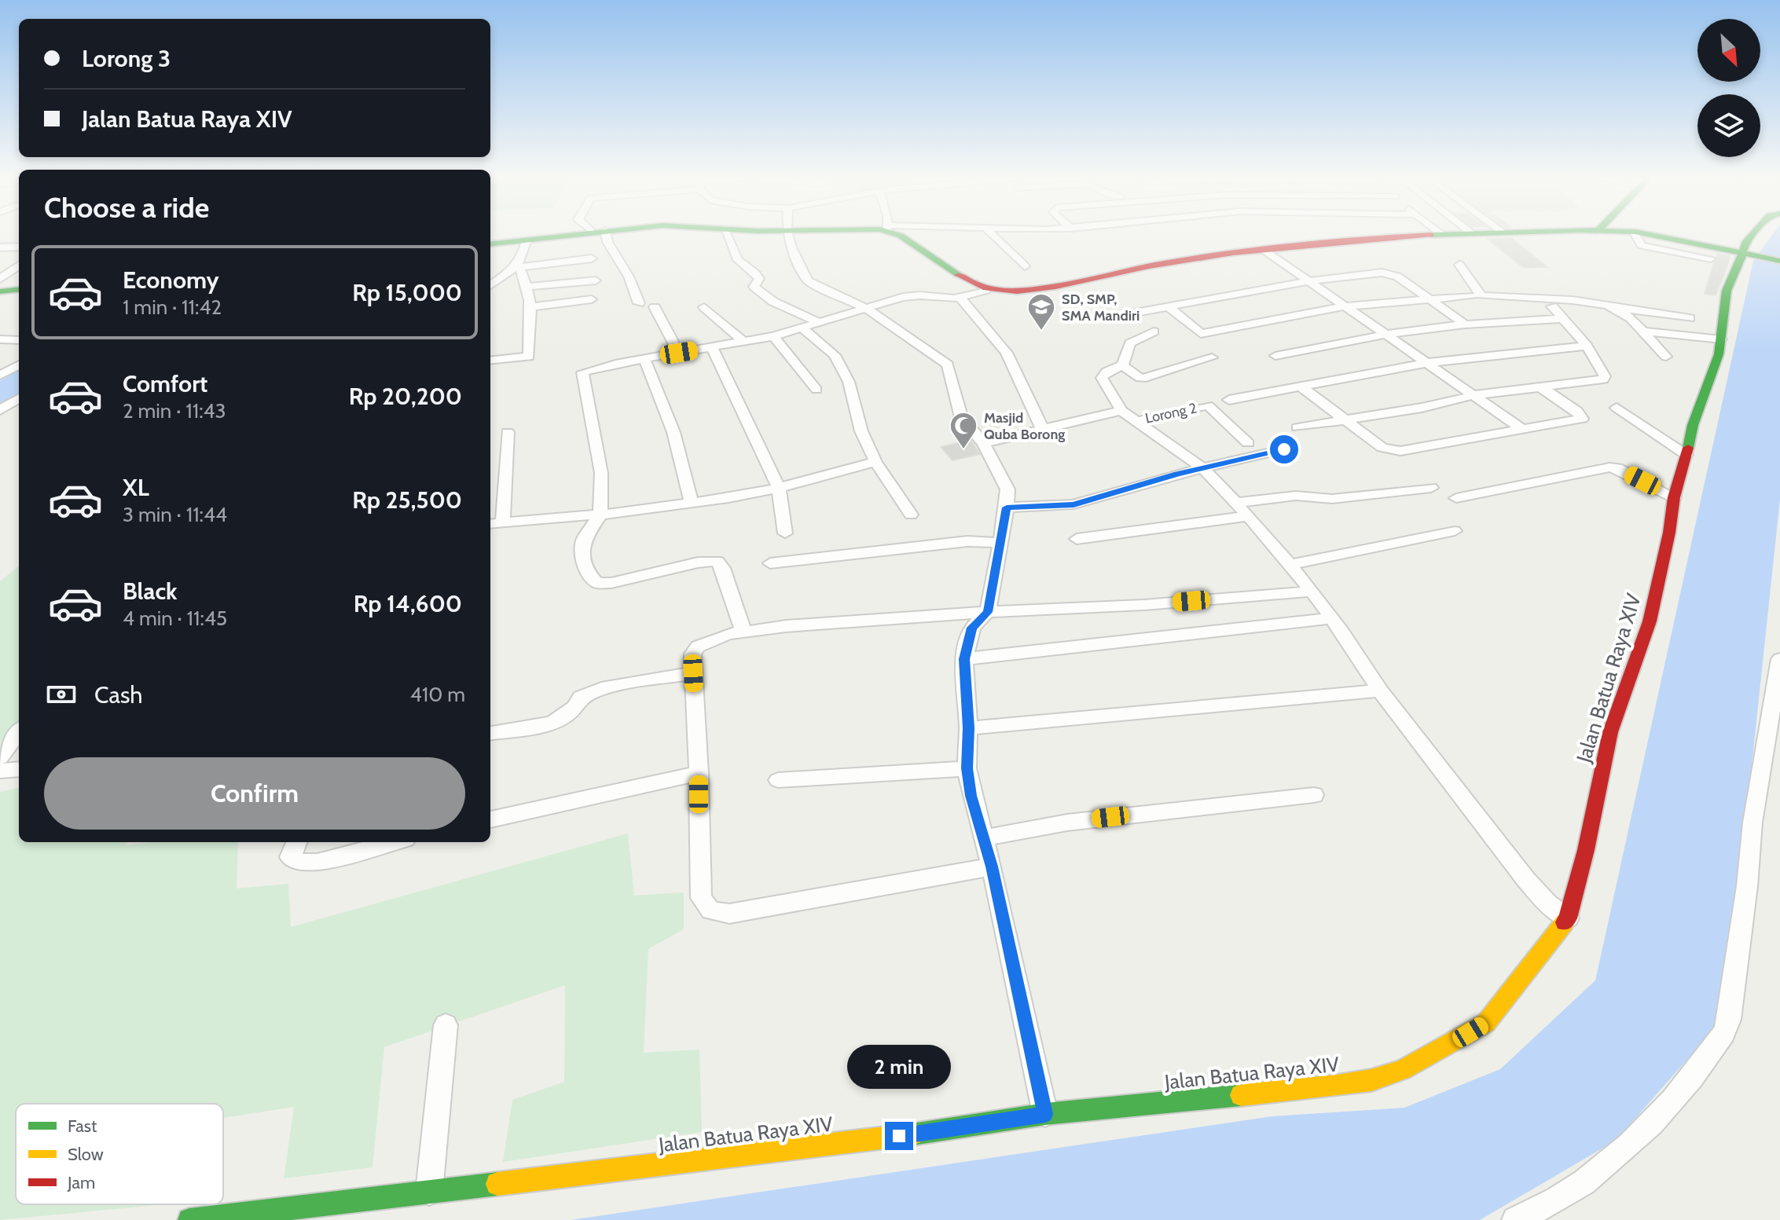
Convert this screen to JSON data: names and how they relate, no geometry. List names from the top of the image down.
{
  "streets": {
    "street": ["Lorong 2", "Jalan Batua Raya XIV"]
  },
  "places": {
    "school or university": ["SD, SMP, SMA Mandiri"],
    "mosque": ["Masjid Quba Borong"]
  },
  "legend": ["Fast", "Slow", "Jam"],
  "north": "bottom right",
  "page": {
    "banner": ["Lorong 3", "Jalan Batua Raya XIV"],
    "heading": "Choose a ride",
    "list": [
      {
        "name": "Economy",
        "note": "1 min · 11:42",
        "value": "Rp 15,000"
      },
      {
        "name": "Comfort",
        "note": "2 min · 11:43",
        "value": "Rp 20,200"
      },
      {
        "name": "XL",
        "note": "3 min · 11:44",
        "value": "Rp 25,500"
      },
      {
        "name": "Black",
        "note": "4 min · 11:45",
        "value": "Rp 14,600"
      }
    ],
    "pay": ["Cash", "410 m"],
    "buttons": "Confirm",
    "bubble": "2 min"
  }
}
